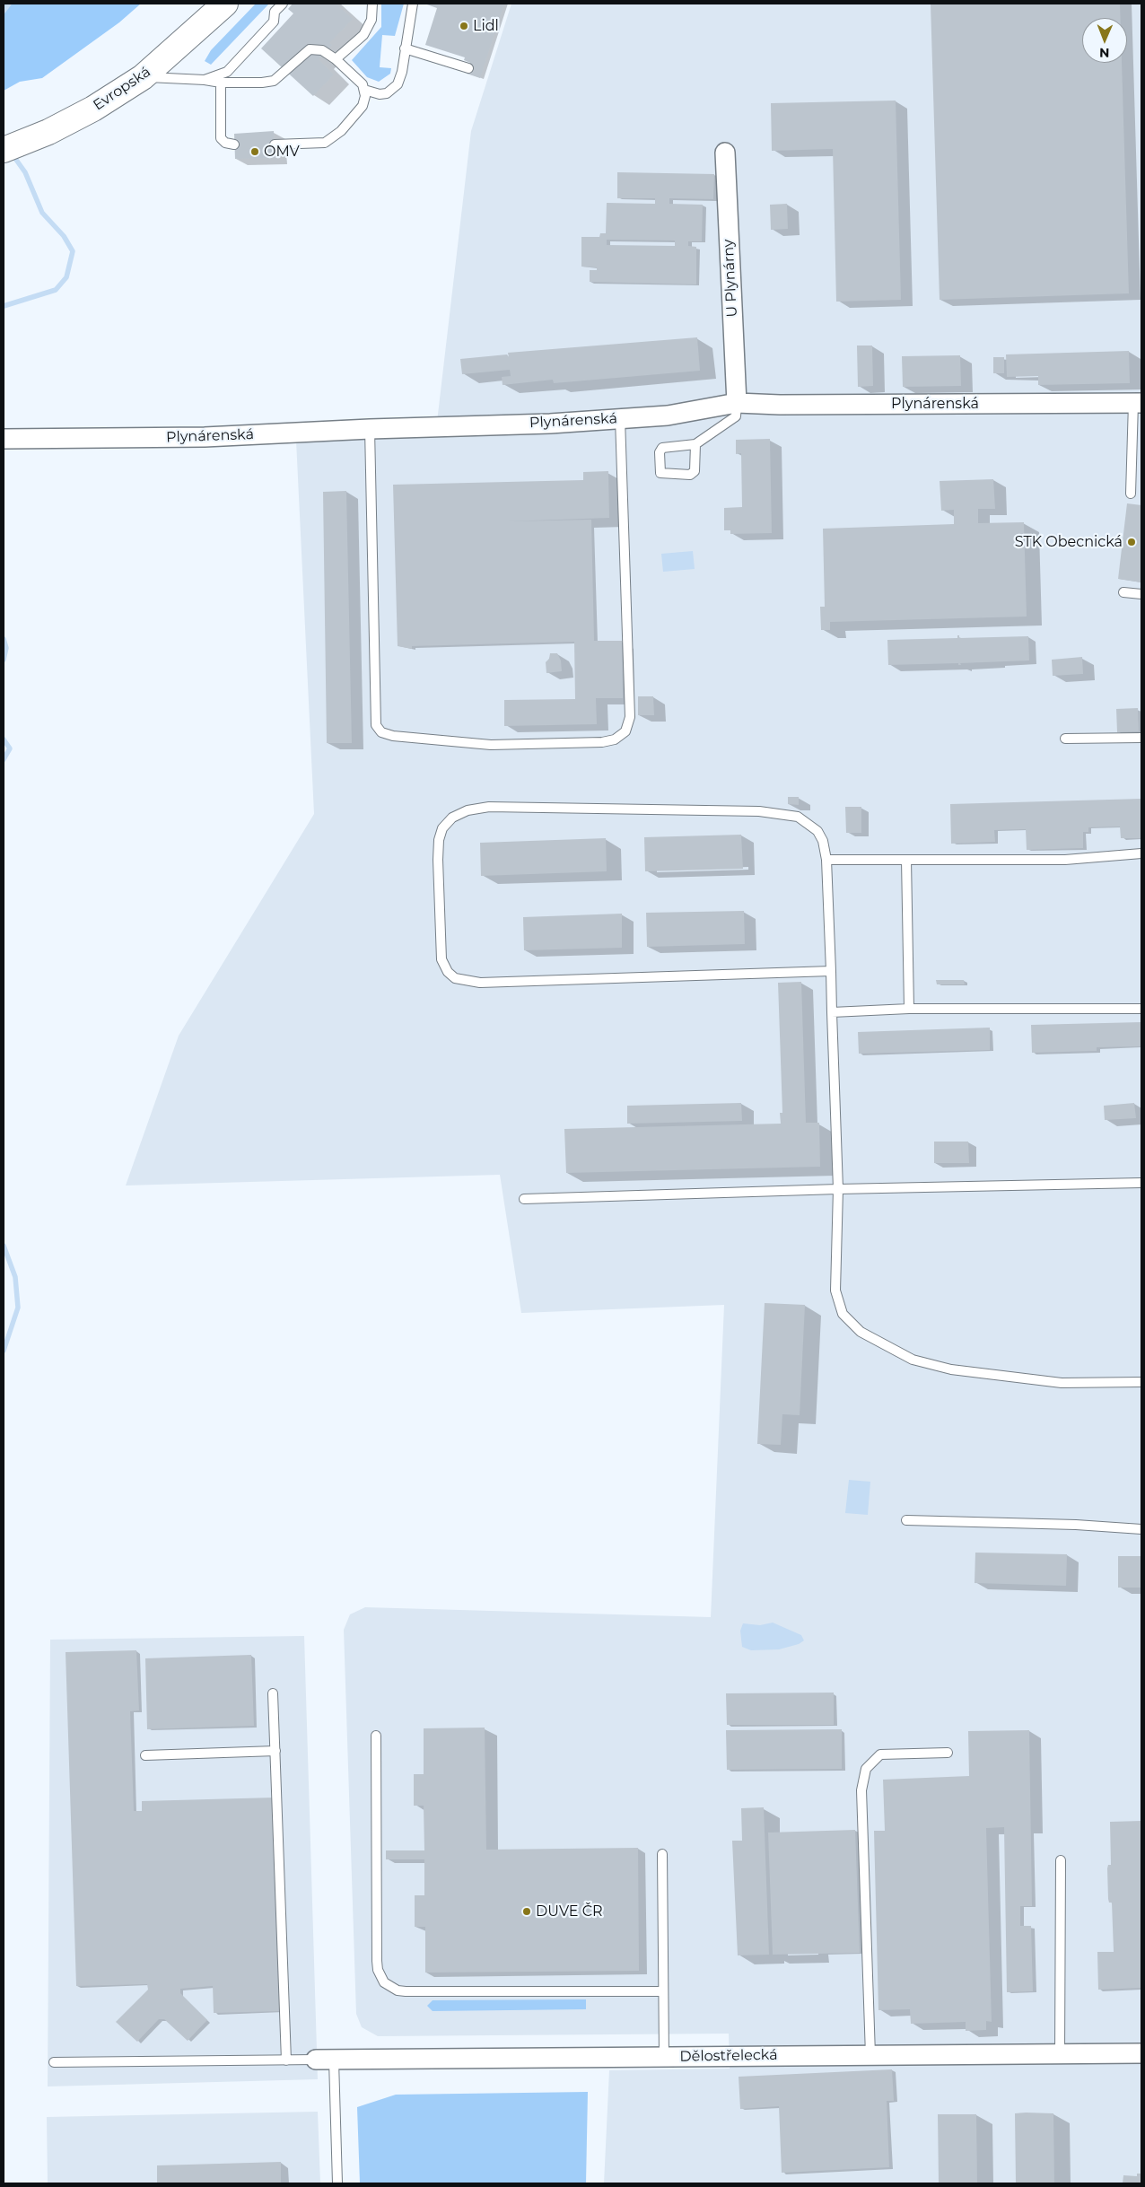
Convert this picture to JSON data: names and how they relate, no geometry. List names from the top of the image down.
{
  "streets": {
    "main road": ["Evropská"],
    "street": ["U Plynárny", "Plynárenská", "Dělostřelecká"]
  },
  "crossings": [
    ["U Plynárny", "Plynárenská"]
  ],
  "places": [
    "Lidl",
    "OMV",
    "STK Obecnická",
    "DUVE ČR"
  ],
  "north": "bottom"
}
